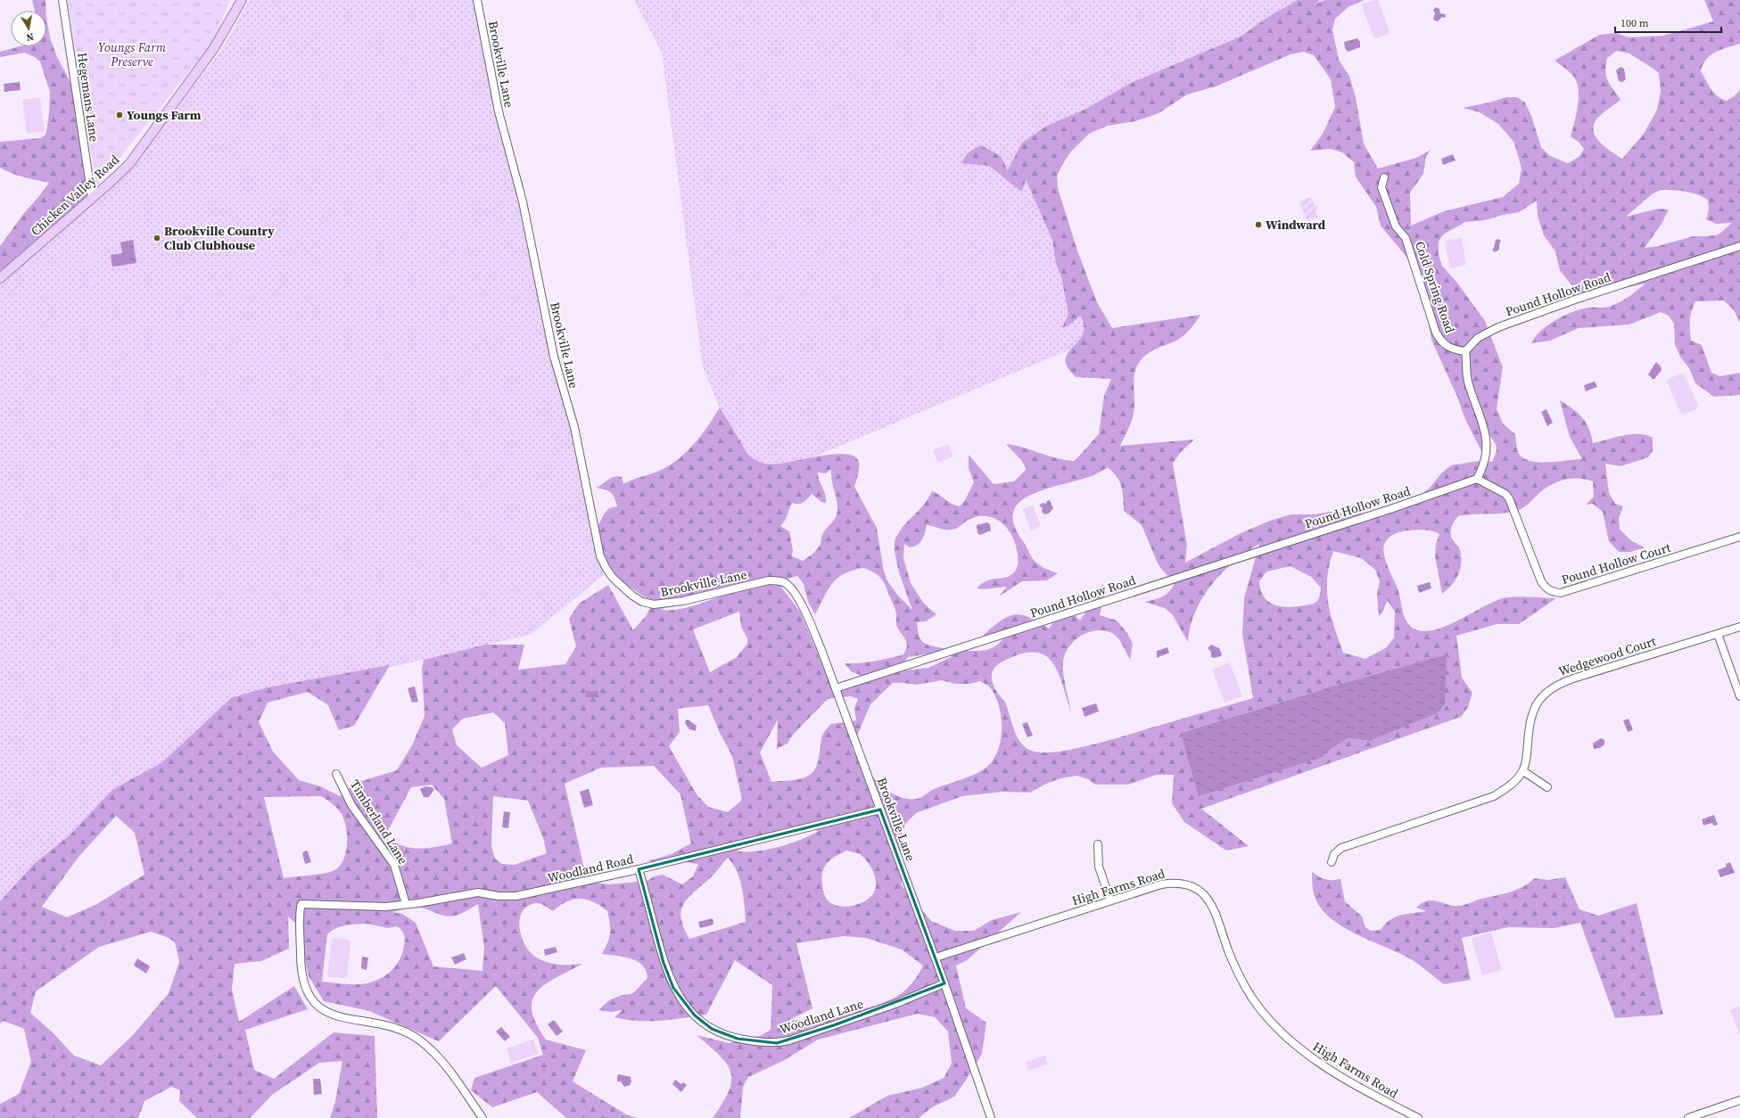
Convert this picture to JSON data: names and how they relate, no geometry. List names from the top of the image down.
{
  "streets": {
    "main road": ["Chicken Valley Road"],
    "street": [
      "Brookville Lane",
      "Hegemans Lane",
      "Cold Spring Road",
      "Pound Hollow Road",
      "Pound Hollow Court",
      "Wedgewood Court",
      "Timberland Lane",
      "Woodland Road",
      "High Farms Road",
      "Woodland Lane"
    ]
  },
  "crossings": [
    ["Brookville Lane", "Pound Hollow Road"],
    ["Brookville Lane", "Woodland Road"],
    ["Brookville Lane", "High Farms Road"],
    ["Brookville Lane", "Woodland Lane"],
    ["Hegemans Lane", "Chicken Valley Road"],
    ["Cold Spring Road", "Pound Hollow Road"],
    ["Pound Hollow Road", "Pound Hollow Court"],
    ["Timberland Lane", "Woodland Road"],
    ["Woodland Road", "Woodland Lane"]
  ],
  "parks": ["Youngs Farm Preserve"],
  "places": ["Youngs Farm", "Windward", "Brookville Country Club Clubhouse"],
  "scale_bar": "100 m",
  "north": "bottom"
}
